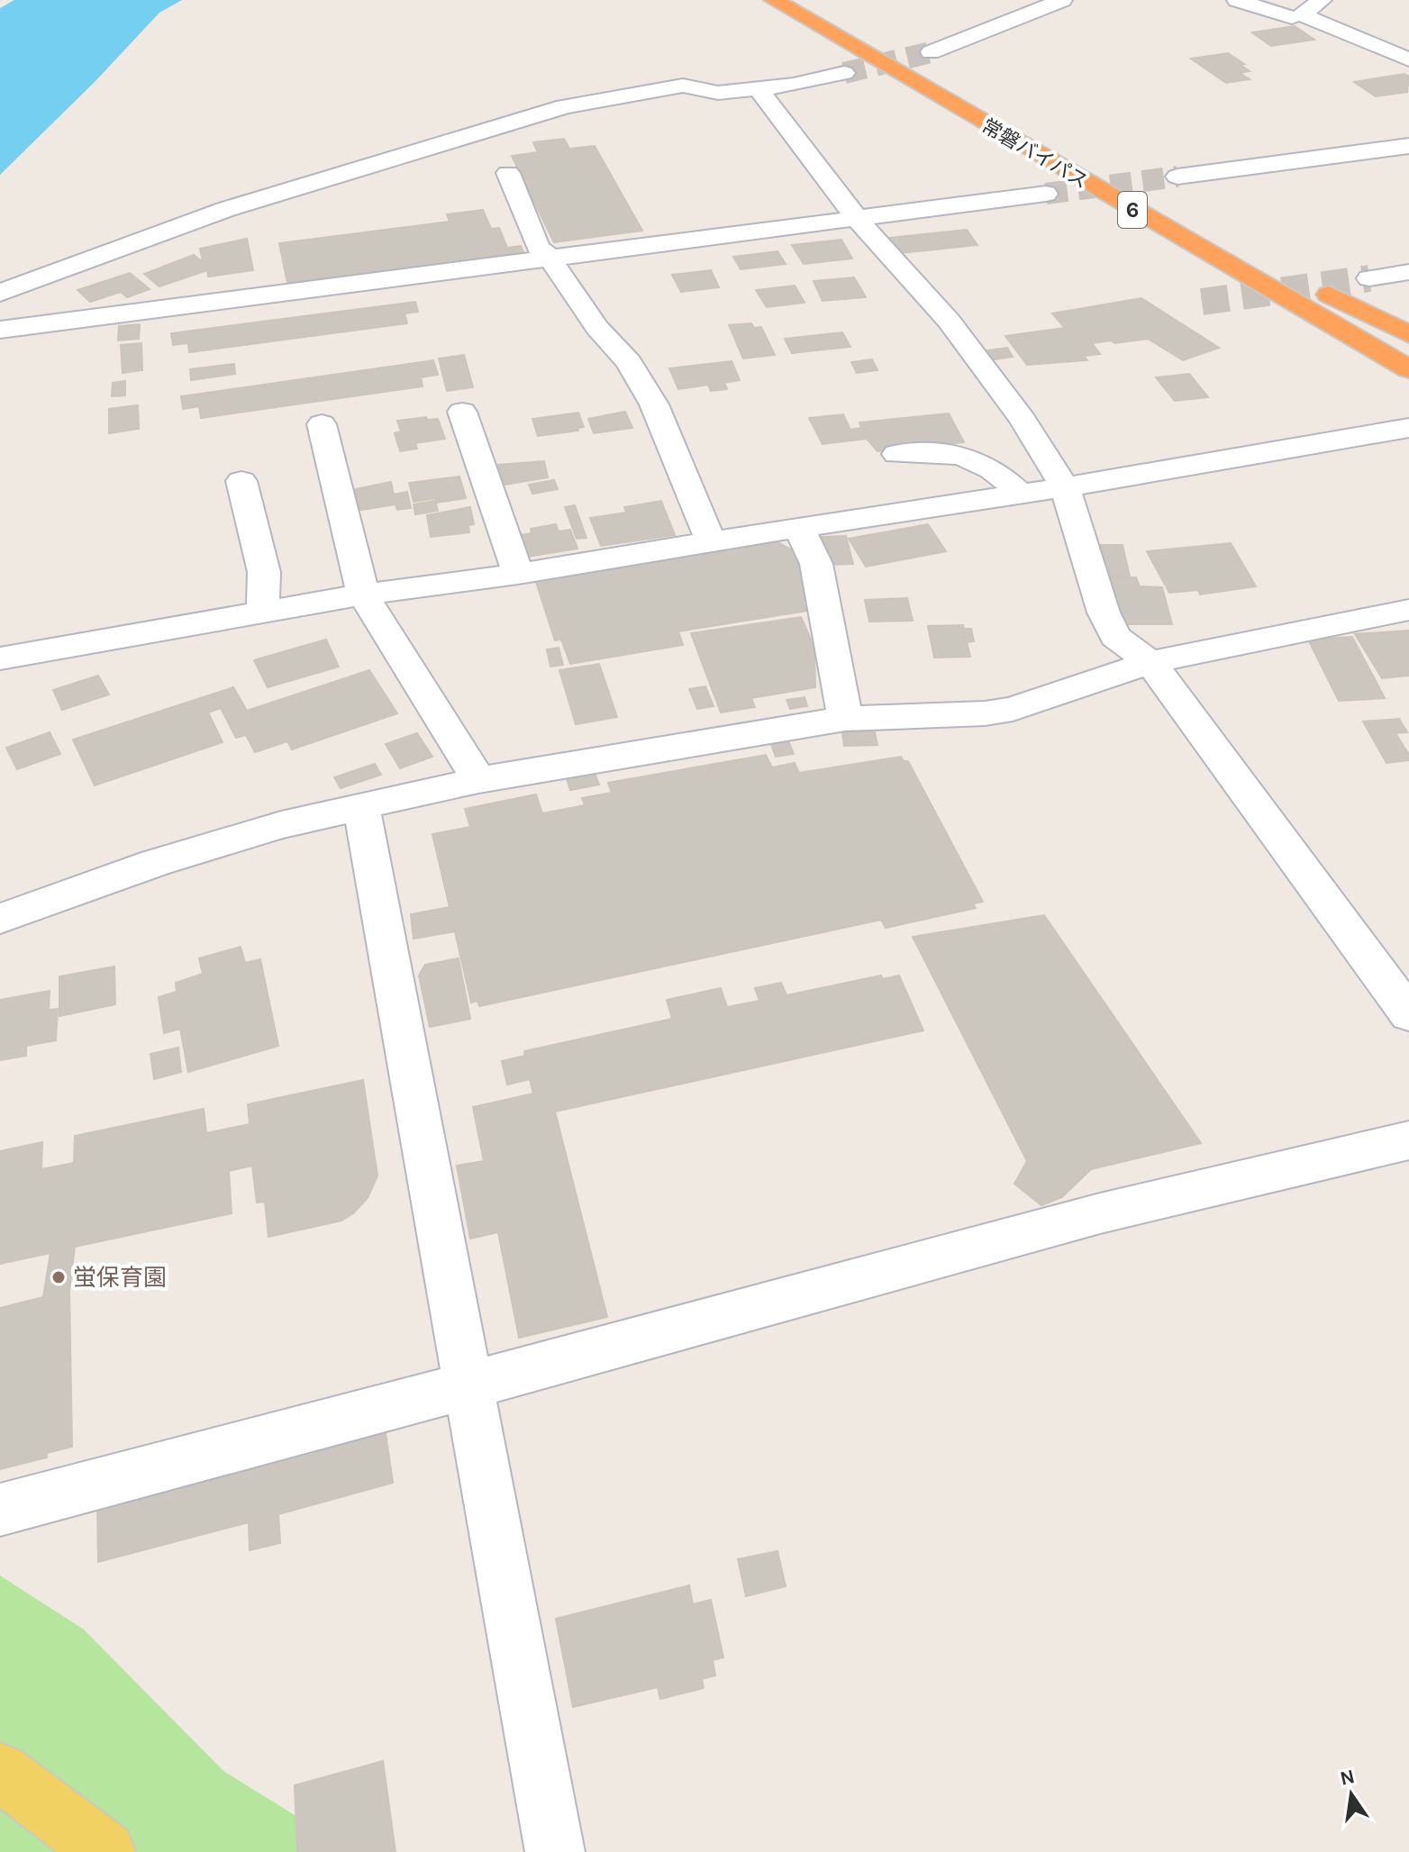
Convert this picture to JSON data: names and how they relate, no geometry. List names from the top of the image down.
{
  "streets": {
    "highway": ["常磐バイパス", "6"]
  },
  "places": ["蛍保育園"],
  "north": "top"
}
